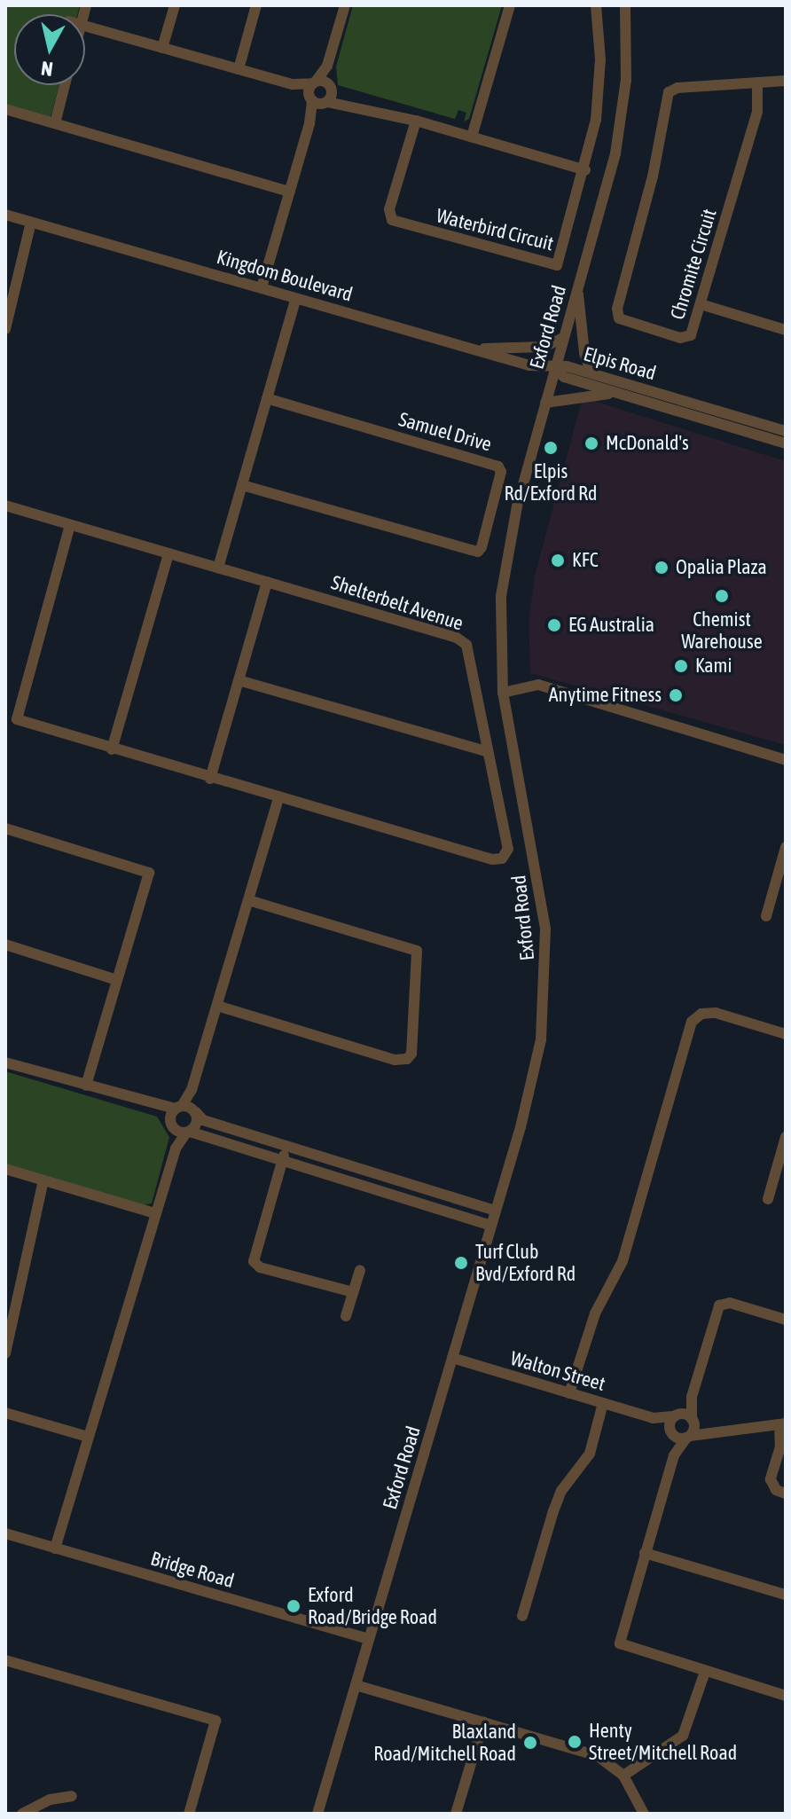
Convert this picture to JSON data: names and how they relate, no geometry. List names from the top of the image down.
{
  "streets": {
    "street": [
      "Waterbird Circuit",
      "Chromite Circuit",
      "Kingdom Boulevard",
      "Exford Road",
      "Elpis Road",
      "Samuel Drive",
      "Shelterbelt Avenue",
      "Walton Street",
      "Bridge Road"
    ]
  },
  "crossings": [
    ["Kingdom Boulevard", "Exford Road"],
    ["Kingdom Boulevard", "Elpis Road"],
    ["Exford Road", "Elpis Road"],
    ["Exford Road", "Walton Street"],
    ["Exford Road", "Bridge Road"]
  ],
  "places": [
    "McDonald's",
    "Elpis Rd/Exford Rd",
    "KFC",
    "Opalia Plaza",
    "Chemist Warehouse",
    "EG Australia",
    "Kami",
    "Anytime Fitness",
    "Turf Club Bvd/Exford Rd",
    "Exford Road/Bridge Road",
    "Henty Street/Mitchell Road",
    "Blaxland Road/Mitchell Road"
  ],
  "north": "bottom"
}
